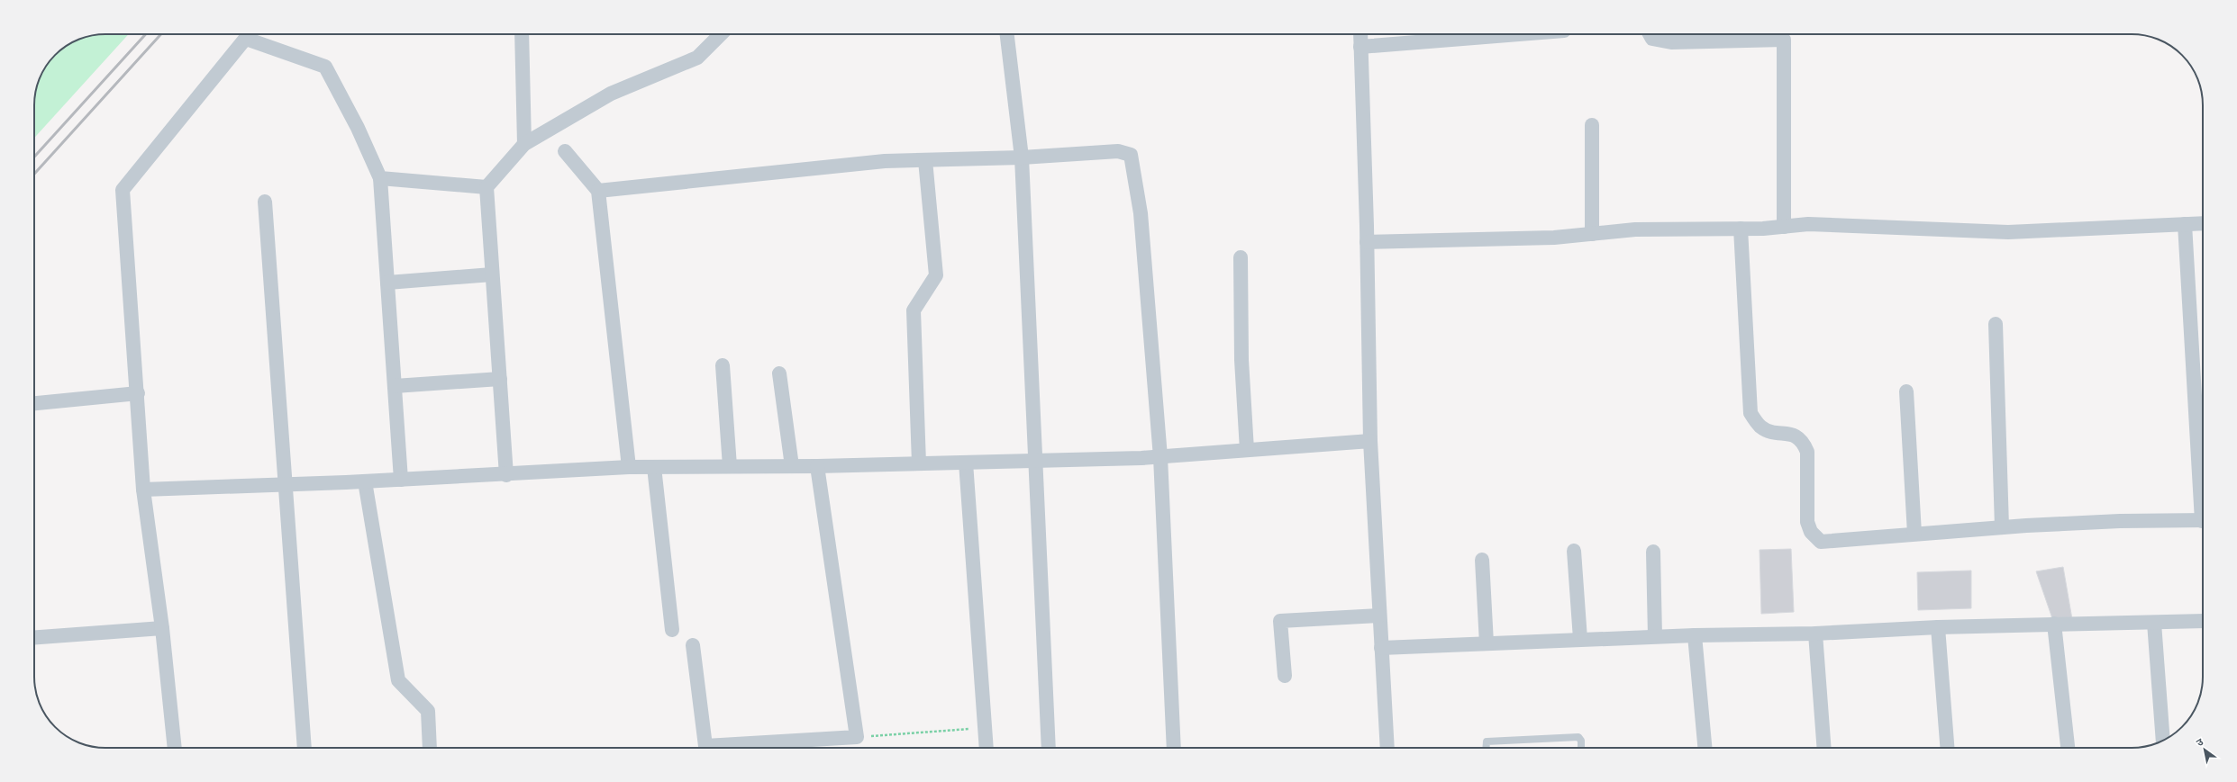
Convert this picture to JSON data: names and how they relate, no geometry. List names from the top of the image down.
{
  "north": "top left"
}
